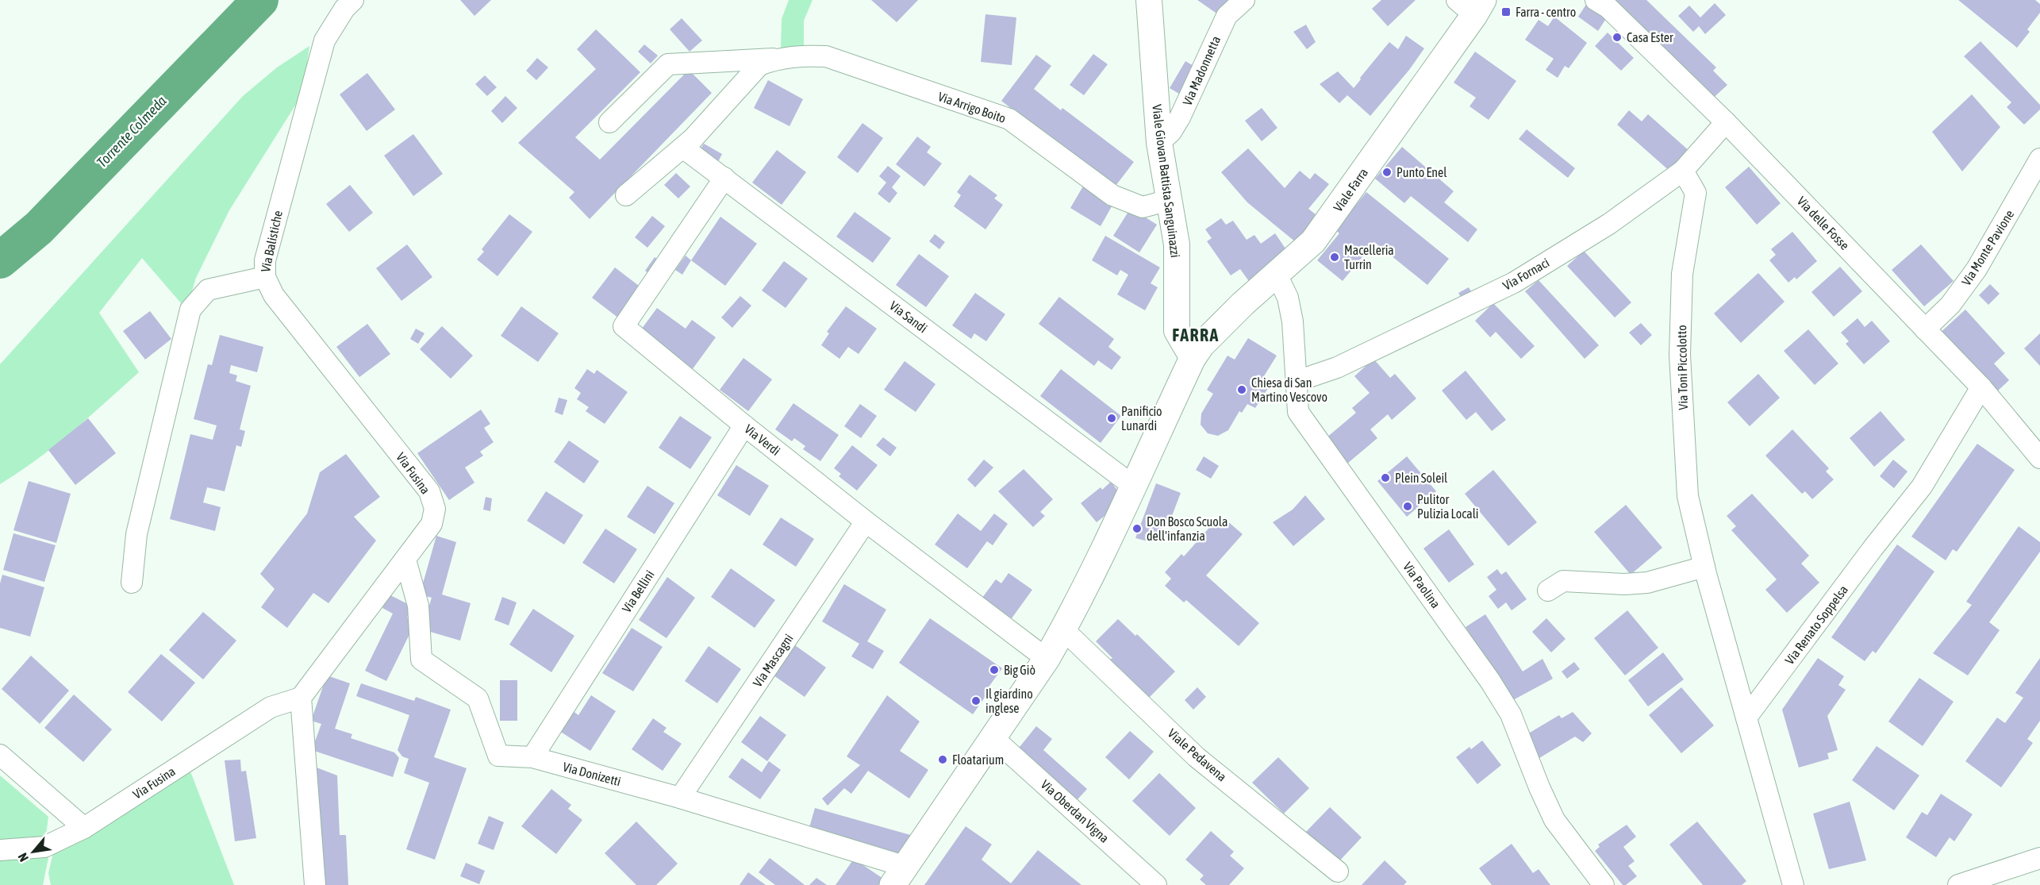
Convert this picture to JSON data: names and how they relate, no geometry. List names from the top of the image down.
{
  "streets": {
    "main road": ["Viale Farra"],
    "street": [
      "Via Madonnetta",
      "Via Arrigo Boito",
      "Viale Giovan Battista Sanguinazzi",
      "Via delle Fosse",
      "Via Balistiche",
      "Via Monte Pavione",
      "Via Fornaci",
      "Via Sandi",
      "Via Toni Piccolotto",
      "Via Verdi",
      "Via Fusina",
      "Via Paolina",
      "Via Bellini",
      "Via Renato Soppelsa",
      "Via Mascagni",
      "Viale Pedavena",
      "Via Donizetti",
      "Via Oberdan Vigna"
    ]
  },
  "crossings": [
    ["Via Madonnetta", "Viale Giovan Battista Sanguinazzi"],
    ["Via Arrigo Boito", "Viale Giovan Battista Sanguinazzi"],
    ["Via Arrigo Boito", "Via Sandi"],
    ["Viale Giovan Battista Sanguinazzi", "Viale Farra"],
    ["Viale Farra", "Via Paolina"],
    ["Via delle Fosse", "Via Monte Pavione"],
    ["Via delle Fosse", "Via Fornaci"],
    ["Via delle Fosse", "Via Renato Soppelsa"],
    ["Via Balistiche", "Via Fusina"],
    ["Via Fornaci", "Via Toni Piccolotto"],
    ["Via Fornaci", "Via Paolina"],
    ["Via Sandi", "Via Verdi"],
    ["Via Toni Piccolotto", "Via Renato Soppelsa"],
    ["Via Verdi", "Via Bellini"],
    ["Via Verdi", "Via Mascagni"],
    ["Via Fusina", "Via Donizetti"],
    ["Via Bellini", "Via Donizetti"],
    ["Via Mascagni", "Via Donizetti"]
  ],
  "districts": ["FARRA"],
  "water": ["Torrente Colmeda"],
  "places": {
    "transit": ["Farra - centro"],
    "other": [
      "Casa Ester",
      "Punto Enel",
      "Macelleria Turrin",
      "Chiesa di San Martino Vescovo",
      "Panificio Lunardi",
      "Plein Soleil",
      "Pulitor Pulizia Locali",
      "Don Bosco Scuola dell'infanzia",
      "Big Giò",
      "Il giardino inglese",
      "Floatarium"
    ]
  },
  "north": "bottom left"
}
